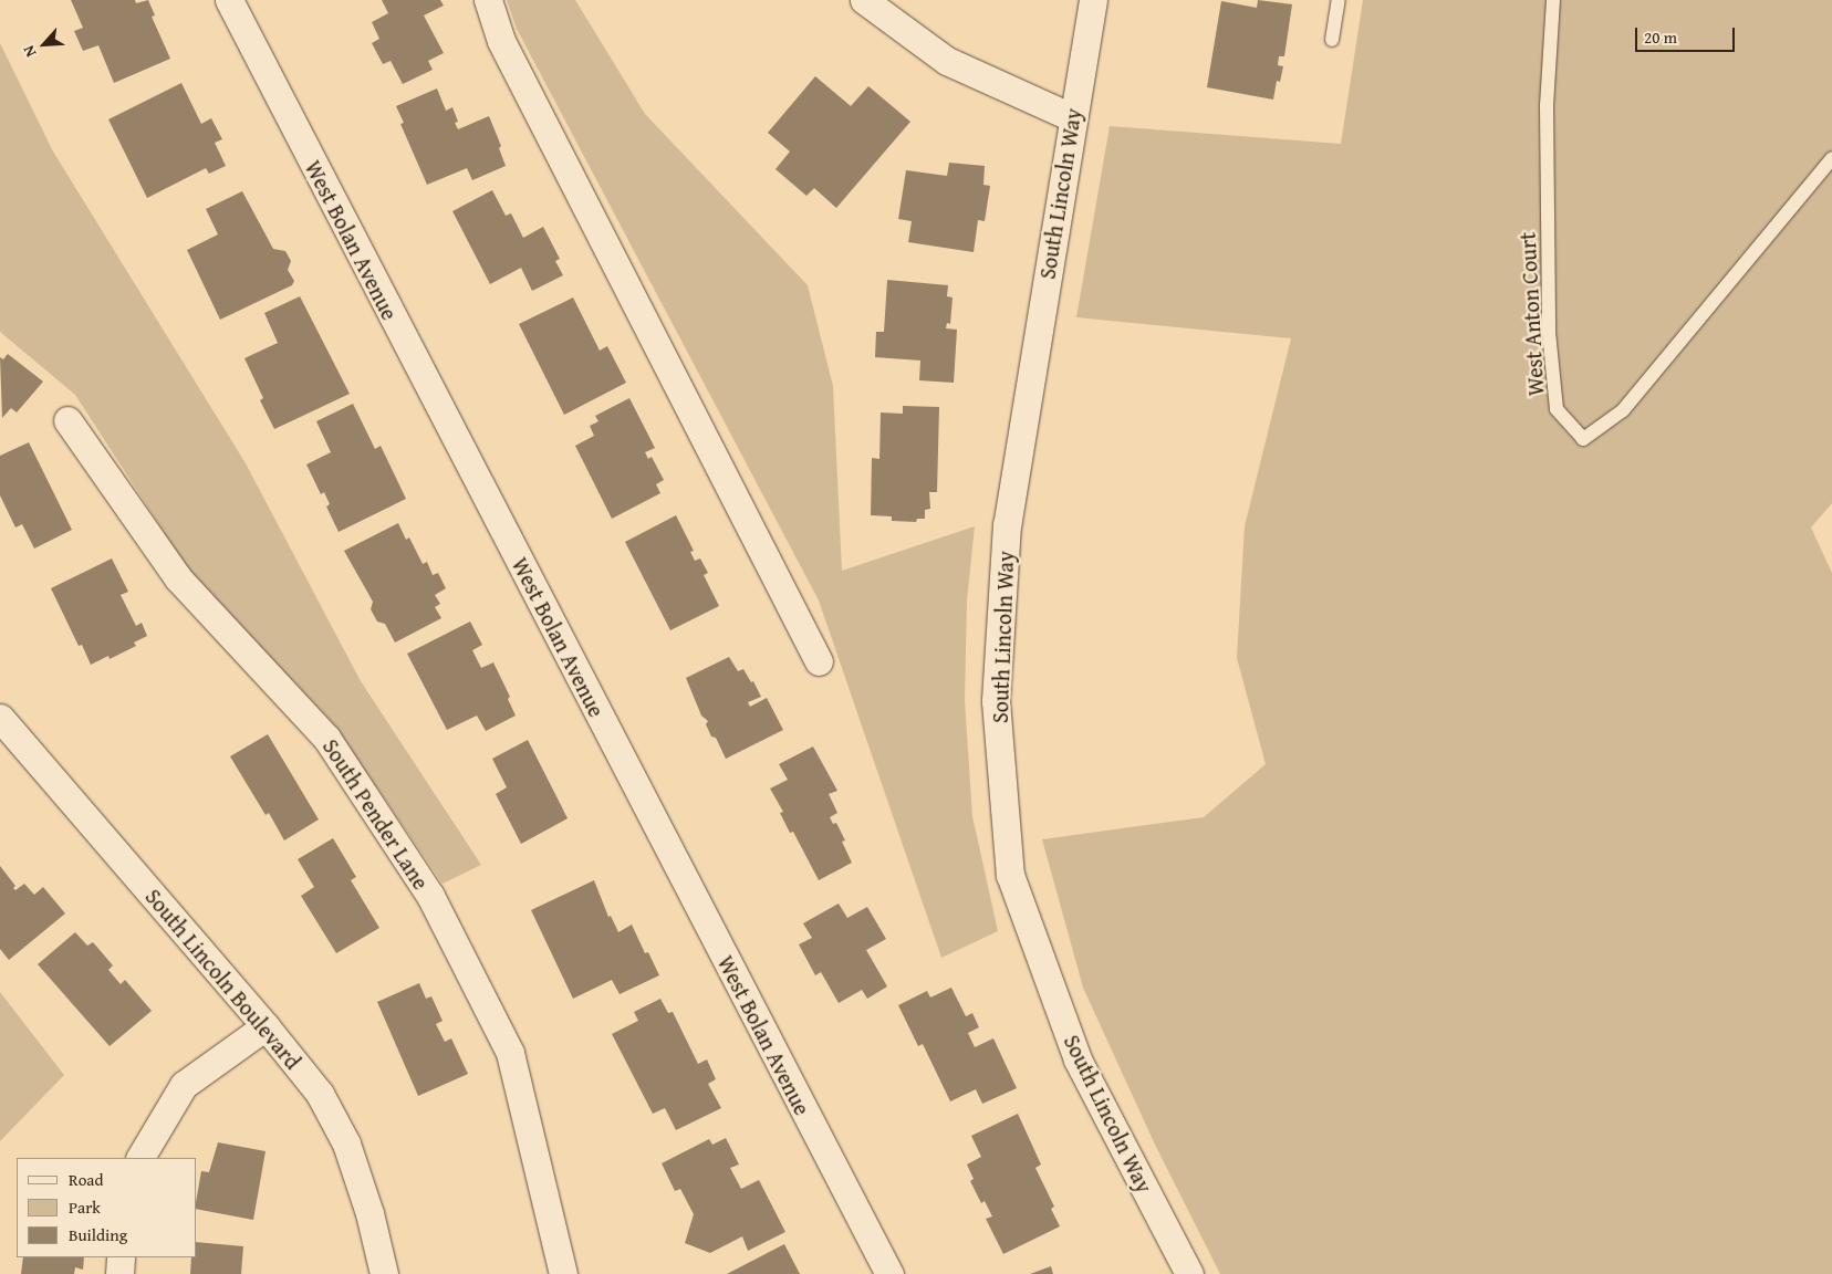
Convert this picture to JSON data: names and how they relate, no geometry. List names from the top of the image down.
{
  "streets": {
    "street": [
      "South Lincoln Way",
      "West Bolan Avenue",
      "South Pender Lane",
      "South Lincoln Boulevard"
    ],
    "lane": ["West Anton Court"]
  },
  "legend": ["Road", "Park", "Building"],
  "scale_bar": "20 m",
  "north": "bottom left"
}
